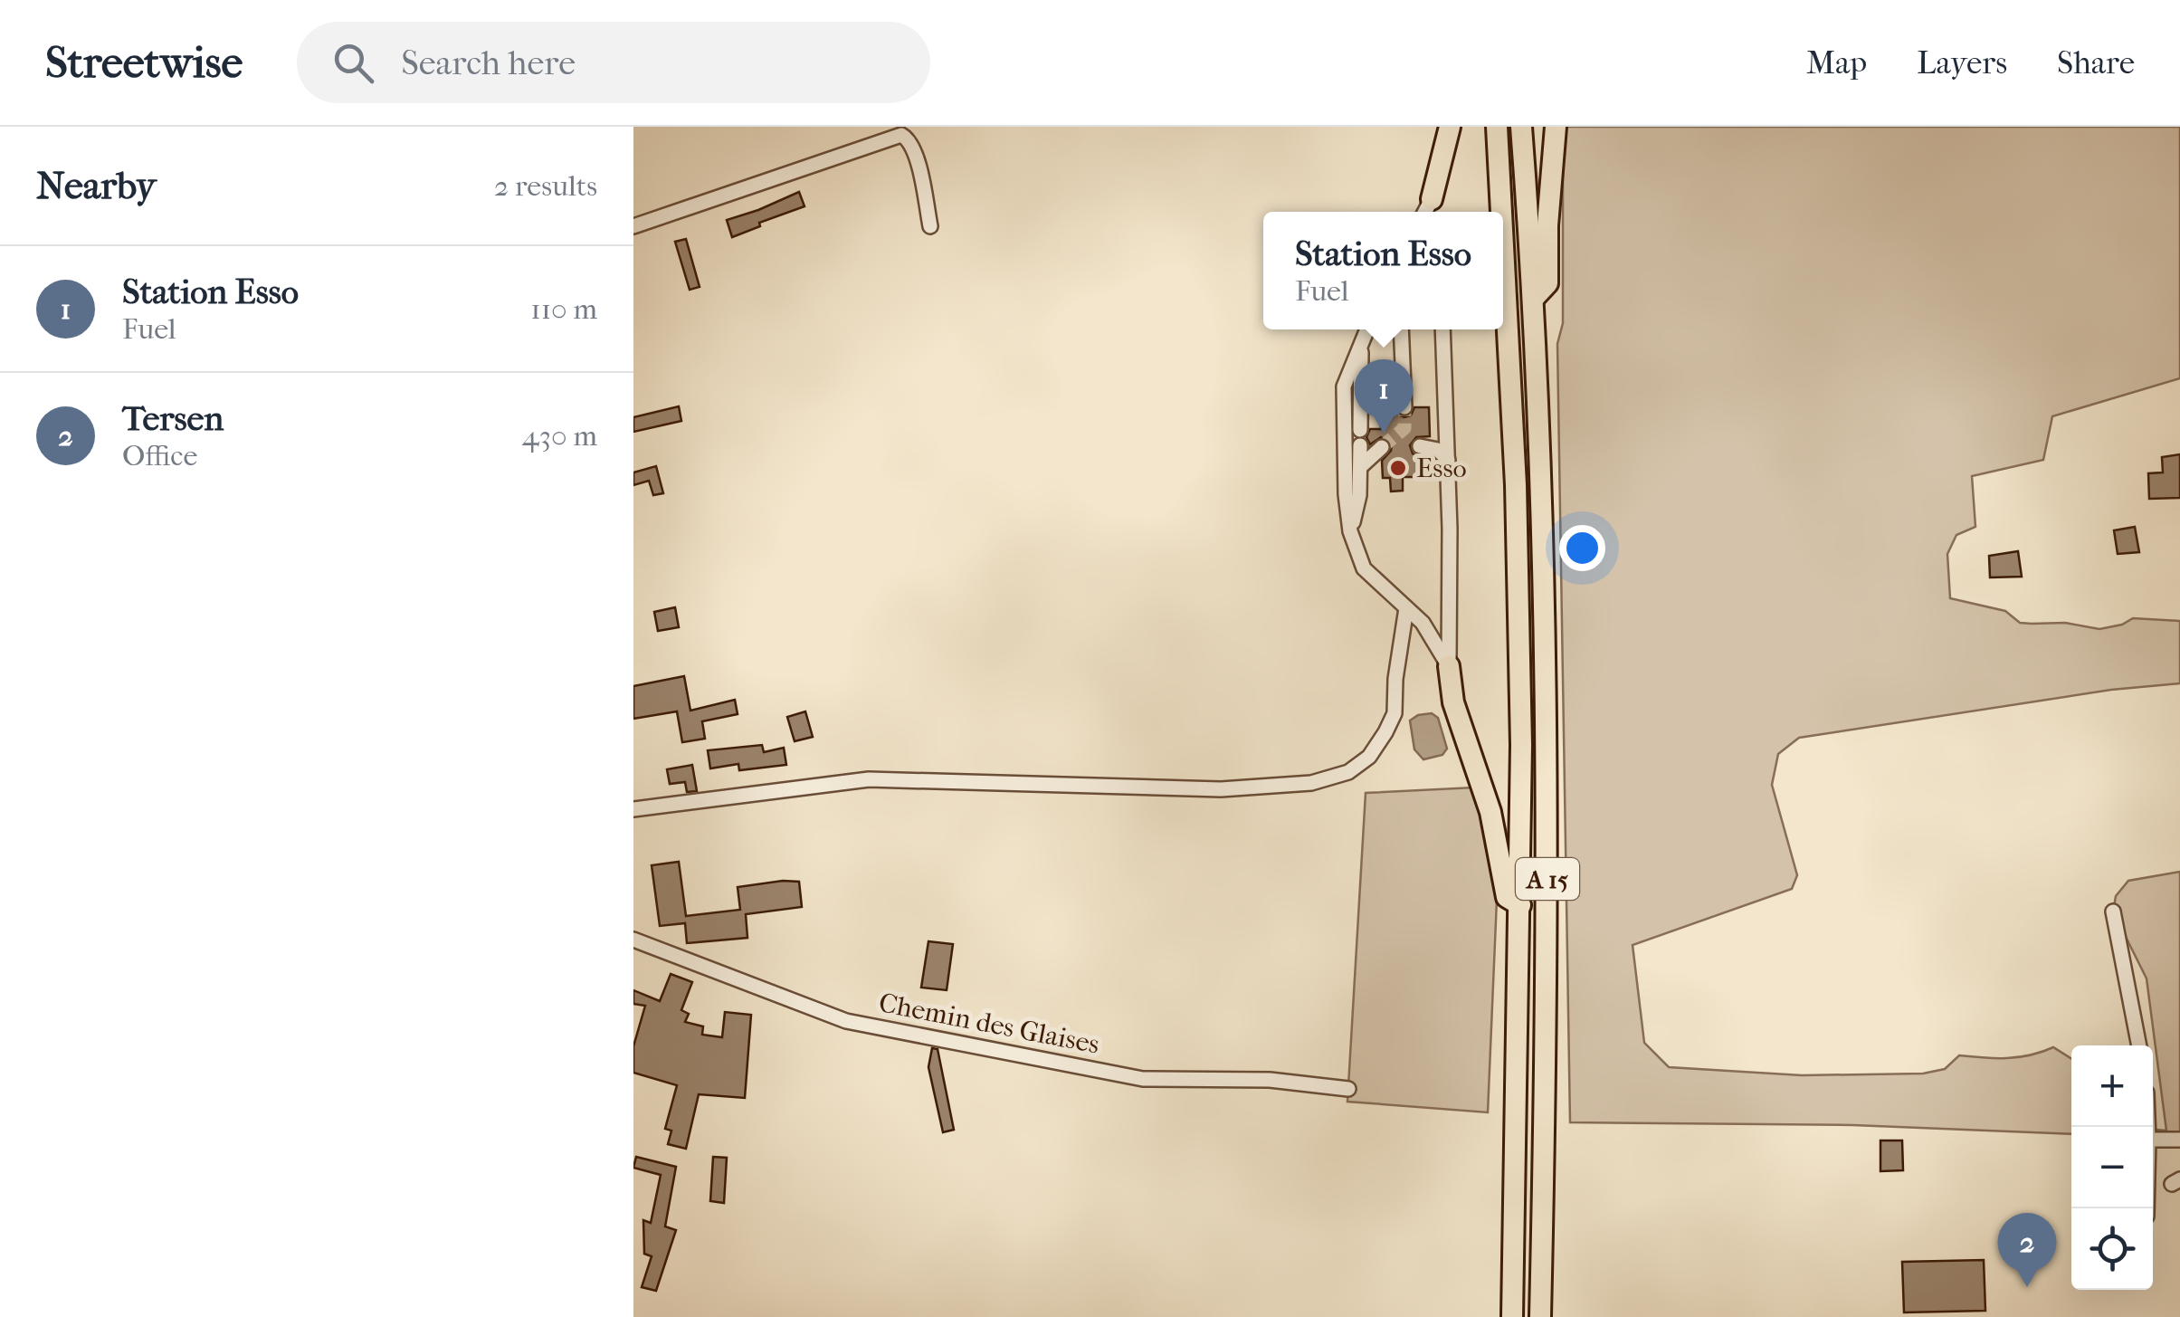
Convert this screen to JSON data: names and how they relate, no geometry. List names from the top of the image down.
{
  "streets": {
    "highway": ["A 15"],
    "street": ["Chemin des Glaises"]
  },
  "places": ["Esso"],
  "page": {
    "header": "Streetwise",
    "search": "Search here",
    "nav": ["Map", "Layers", "Share"],
    "heading": ["Nearby", "2 results"],
    "popup": ["Station Esso", "Fuel"],
    "list": [
      {
        "mark": "1",
        "name": "Station Esso",
        "note": "Fuel",
        "value": "110 m"
      },
      {
        "mark": "2",
        "name": "Tersen",
        "note": "Office",
        "value": "430 m"
      }
    ],
    "pins": ["1", "2"],
    "map_buttons": ["+", "−"]
  }
}
